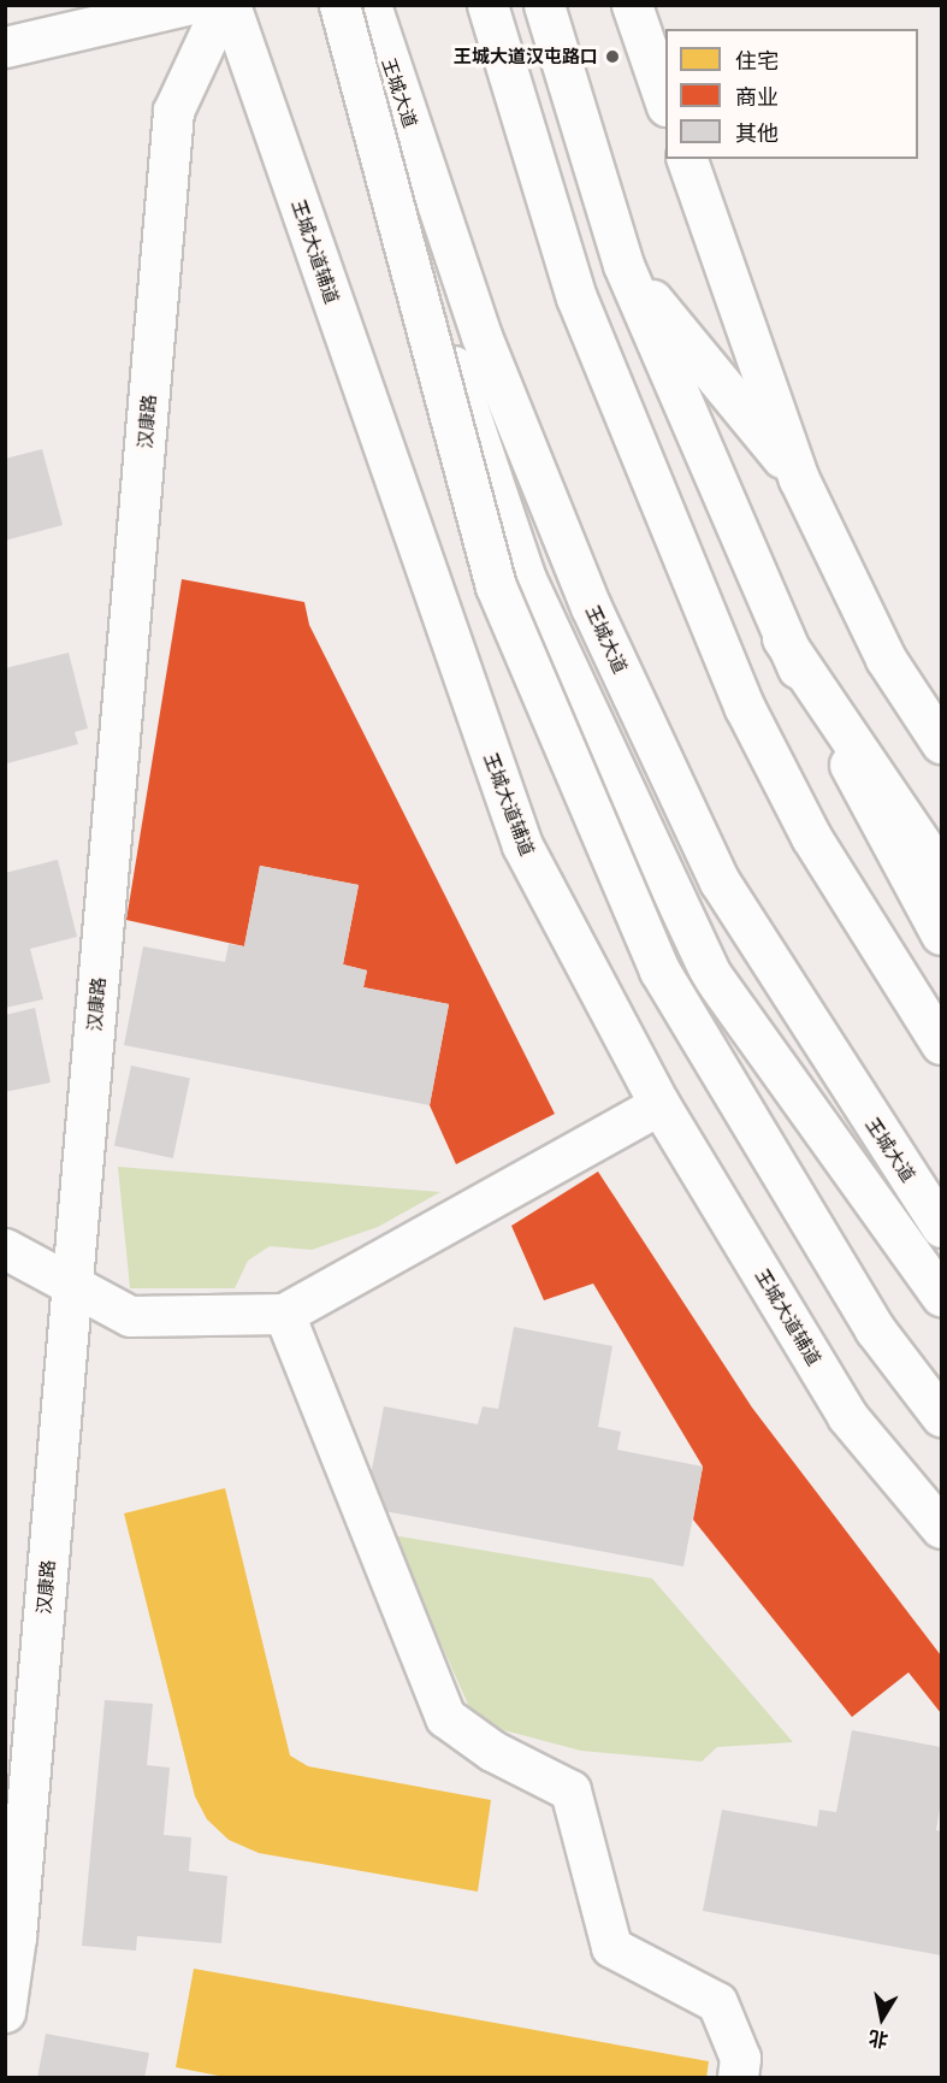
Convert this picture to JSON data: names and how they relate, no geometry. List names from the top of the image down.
{
  "streets": {
    "main road": ["王城大道", "王城大道辅道", "汉康路"]
  },
  "places": ["王城大道汉屯路口"],
  "legend": ["住宅", "商业", "其他"],
  "north": "bottom"
}
